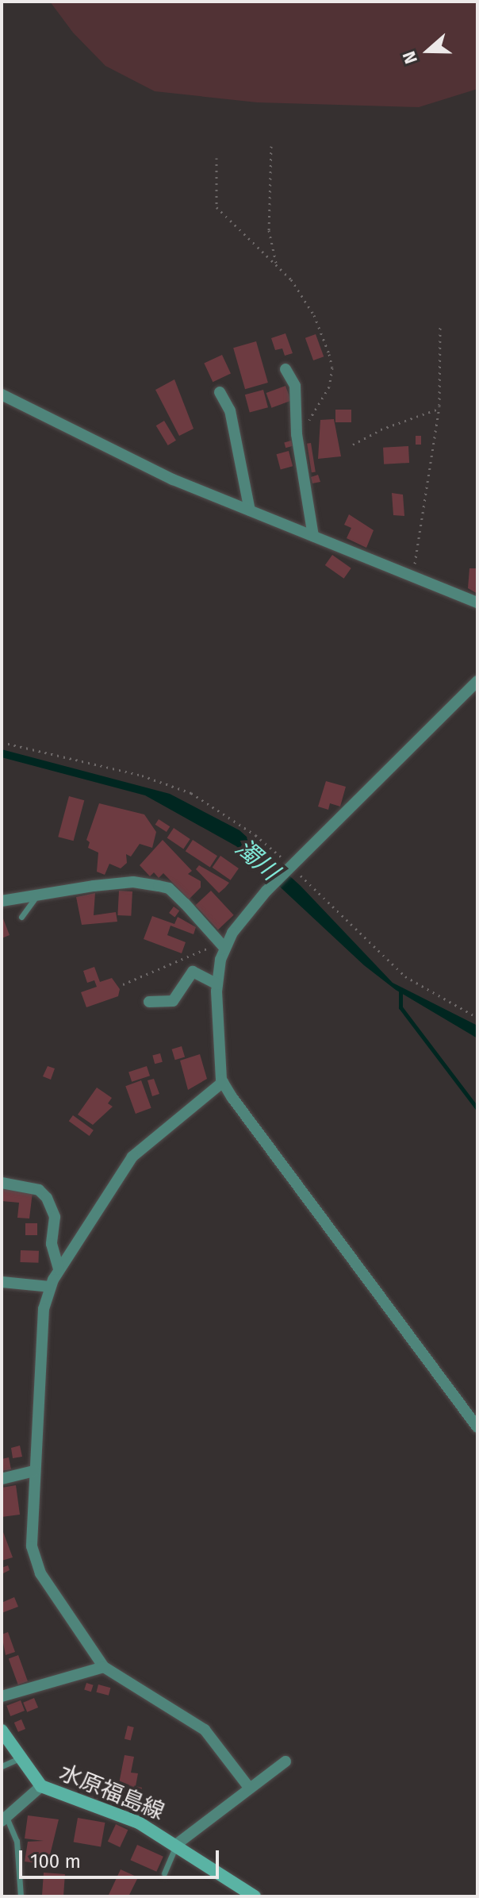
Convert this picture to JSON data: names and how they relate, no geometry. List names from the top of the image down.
{
  "streets": {
    "main road": ["水原福島線"]
  },
  "water": ["濁川"],
  "scale_bar": "100 m",
  "north": "left"
}
